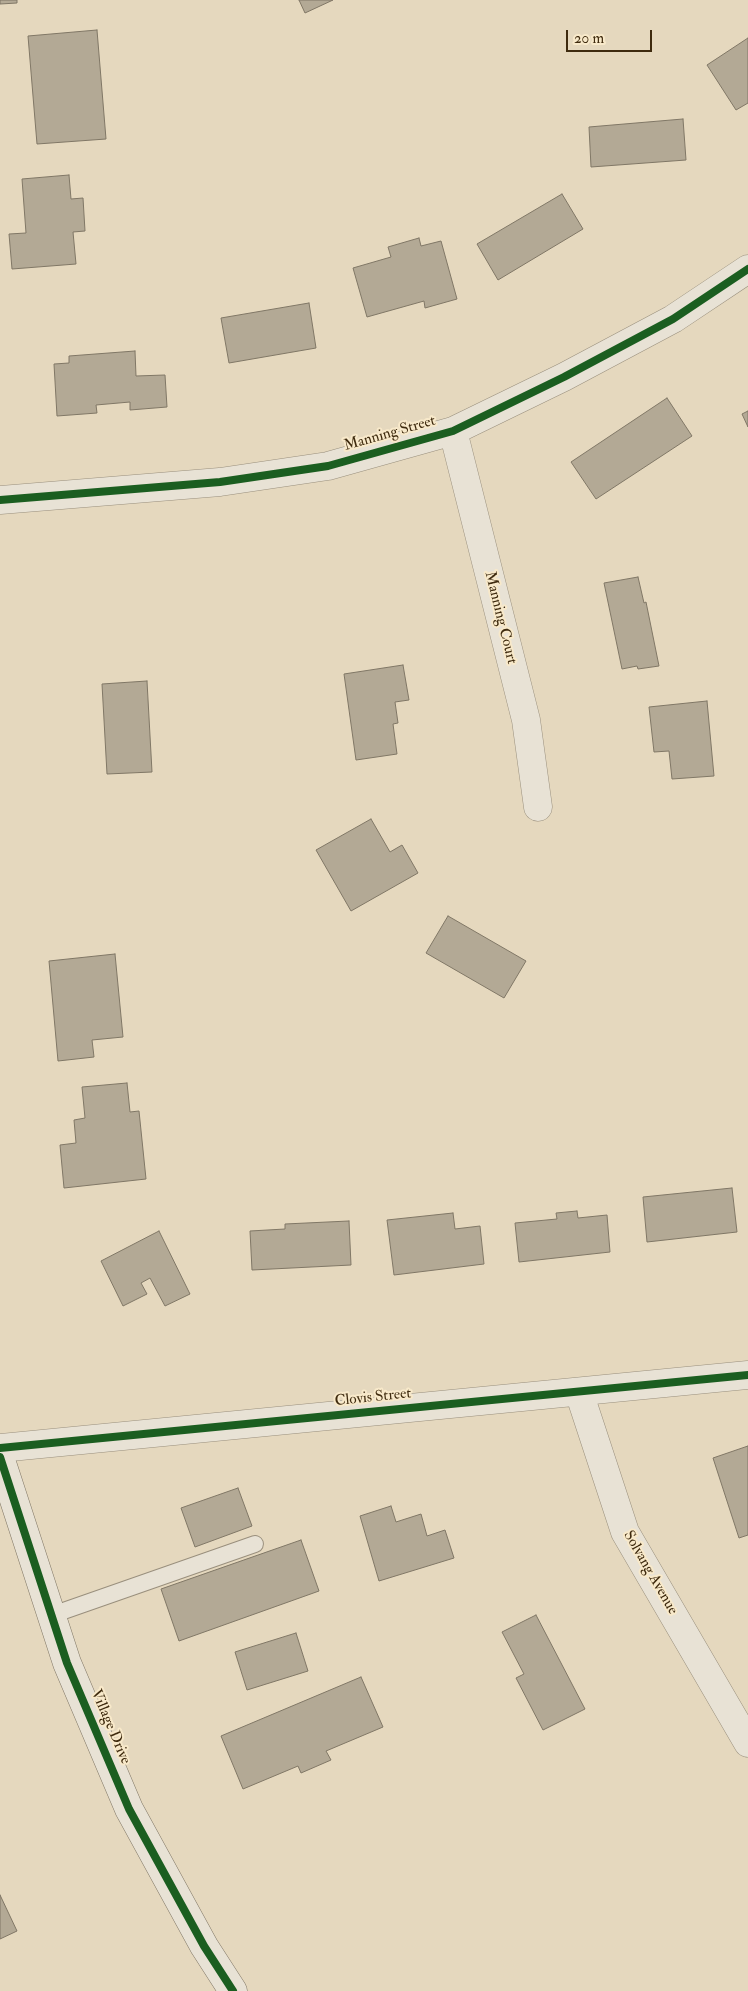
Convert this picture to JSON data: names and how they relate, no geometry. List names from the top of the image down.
{
  "streets": {
    "street": [
      "Manning Street",
      "Manning Court",
      "Clovis Street",
      "Solvang Avenue",
      "Village Drive"
    ]
  },
  "crossings": [
    ["Manning Street", "Manning Court"],
    ["Clovis Street", "Solvang Avenue"]
  ],
  "scale_bar": "20 m"
}
